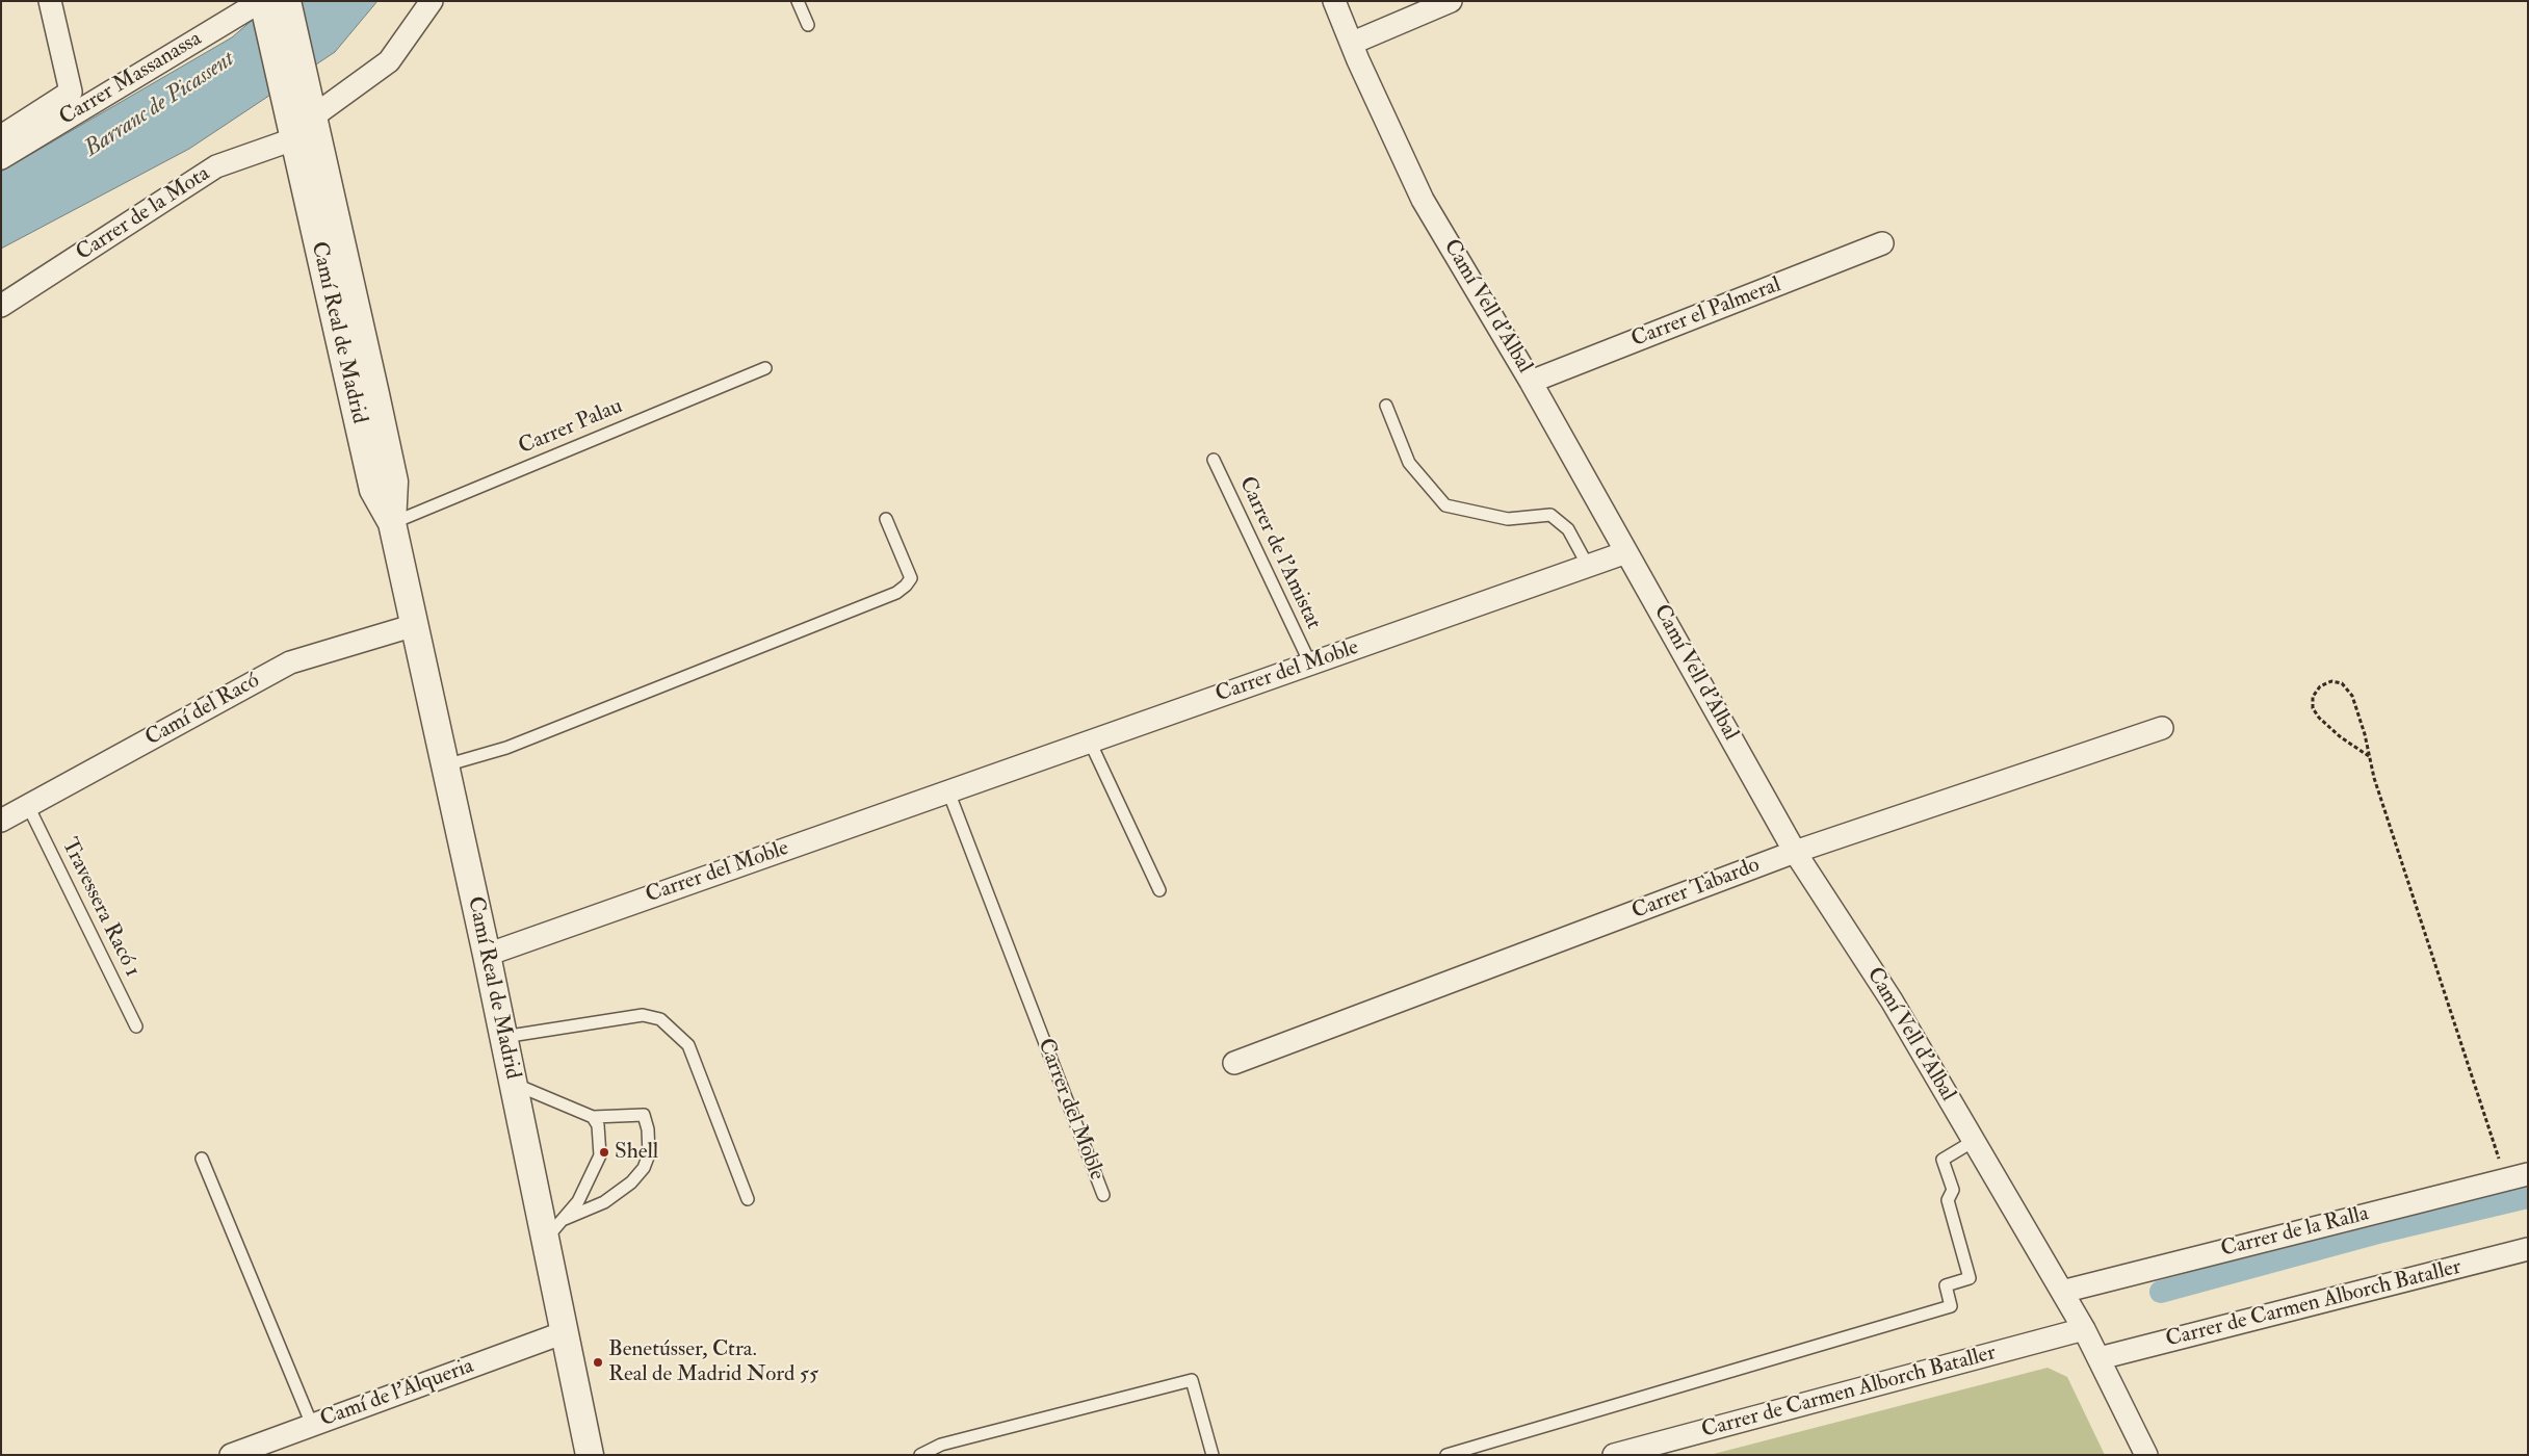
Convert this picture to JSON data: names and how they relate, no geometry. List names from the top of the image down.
{
  "streets": {
    "street": [
      "Carrer Massanassa",
      "Carrer de la Mota",
      "Camí Vell d'Albal",
      "Carrer el Palmeral",
      "Camí Real de Madrid",
      "Carrer del Moble",
      "Camí del Racó",
      "Carrer Tabardo",
      "Carrer de la Ralla",
      "Carrer de Carmen Alborch Bataller",
      "Camí de l'Alqueria"
    ],
    "lane": ["Carrer Palau", "Carrer de l'Amistat", "Travessera Racó 1"]
  },
  "crossings": [
    ["Carrer de la Mota", "Camí Real de Madrid"],
    ["Camí Vell d'Albal", "Carrer el Palmeral"],
    ["Camí Vell d'Albal", "Carrer del Moble"],
    ["Camí Vell d'Albal", "Carrer Tabardo"],
    ["Camí Vell d'Albal", "Carrer de la Ralla"],
    ["Camí Vell d'Albal", "Carrer de Carmen Alborch Bataller"],
    ["Camí Real de Madrid", "Carrer Palau"],
    ["Camí Real de Madrid", "Carrer del Moble"],
    ["Camí Real de Madrid", "Camí del Racó"],
    ["Camí Real de Madrid", "Camí de l'Alqueria"],
    ["Carrer de l'Amistat", "Carrer del Moble"],
    ["Camí del Racó", "Travessera Racó 1"]
  ],
  "water": ["Barranc de Picassent"],
  "places": ["Shell", "Benetússer, Ctra. Real de Madrid Nord 55"]
}
